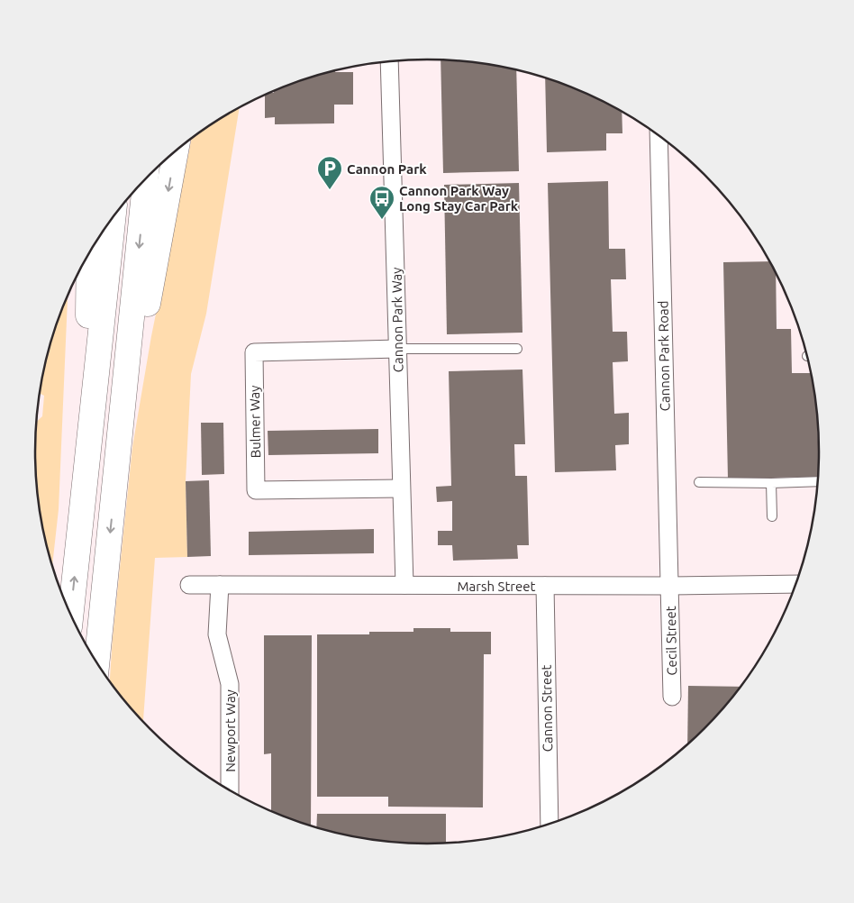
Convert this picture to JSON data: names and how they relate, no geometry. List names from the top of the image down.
{
  "streets": {
    "street": [
      "Cannon Park Way",
      "Cannon Park Road",
      "Bulmer Way",
      "Marsh Street",
      "Cecil Street",
      "Cannon Street",
      "Newport Way"
    ]
  },
  "crossings": [
    ["Cannon Park Way", "Bulmer Way"],
    ["Cannon Park Way", "Marsh Street"],
    ["Cannon Park Road", "Marsh Street"],
    ["Cannon Park Road", "Cecil Street"],
    ["Marsh Street", "Cecil Street"],
    ["Marsh Street", "Cannon Street"],
    ["Marsh Street", "Newport Way"]
  ],
  "places": {
    "parking": ["Cannon Park"],
    "bus stop": ["Cannon Park Way Long Stay Car Park"]
  }
}
